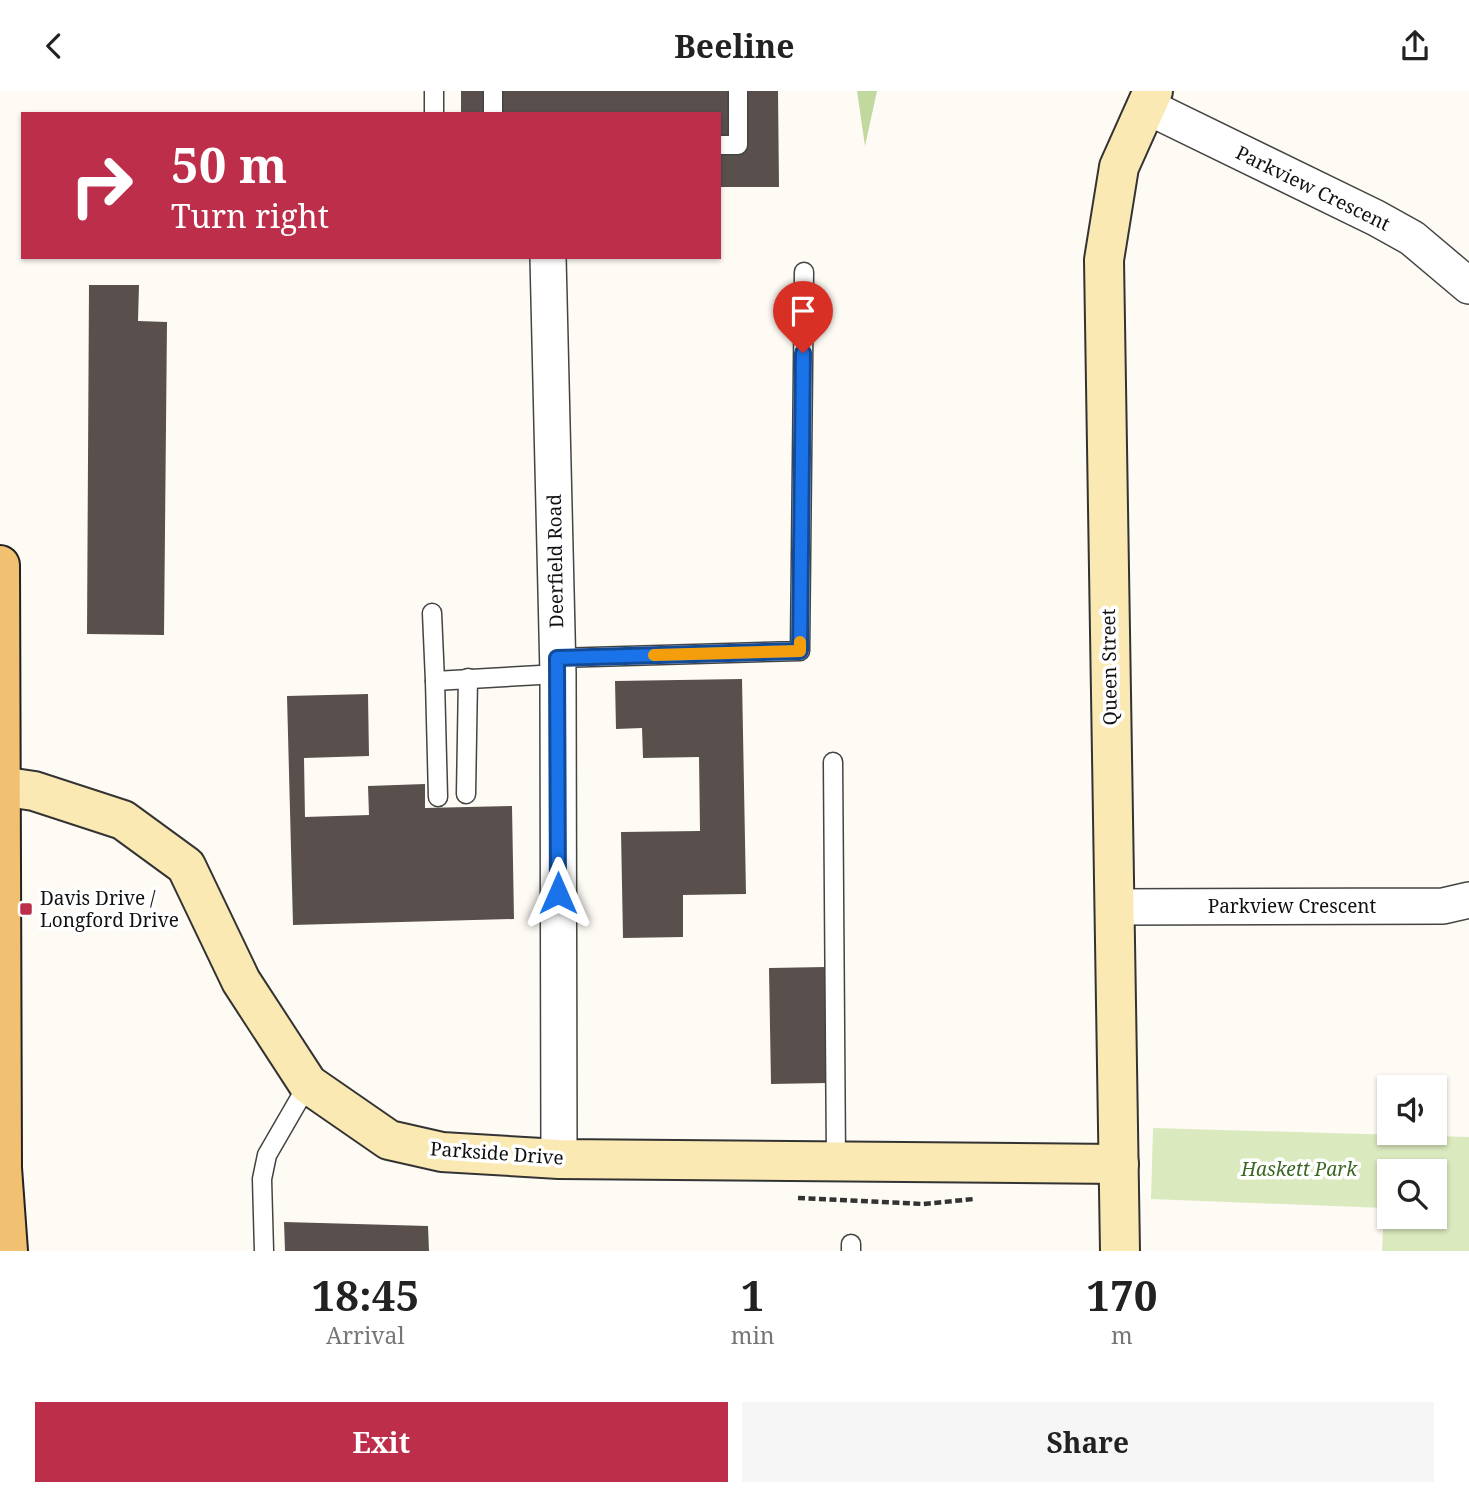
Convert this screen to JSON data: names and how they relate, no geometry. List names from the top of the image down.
{
  "streets": {
    "main road": ["Queen Street", "Parkside Drive"],
    "street": ["Parkview Crescent", "Deerfield Road"]
  },
  "crossings": [
    ["Parkview Crescent", "Queen Street"],
    ["Deerfield Road", "Parkside Drive"],
    ["Queen Street", "Parkside Drive"]
  ],
  "parks": ["Haskett Park"],
  "places": {
    "transit": ["Davis Drive / Longford Drive"]
  },
  "page": {
    "header": "Beeline",
    "turn": ["50 m", "Turn right"],
    "eta": [
      "18:45",
      "Arrival",
      "1",
      "min",
      "170",
      "m"
    ],
    "buttons": ["Exit", "Share"]
  }
}
